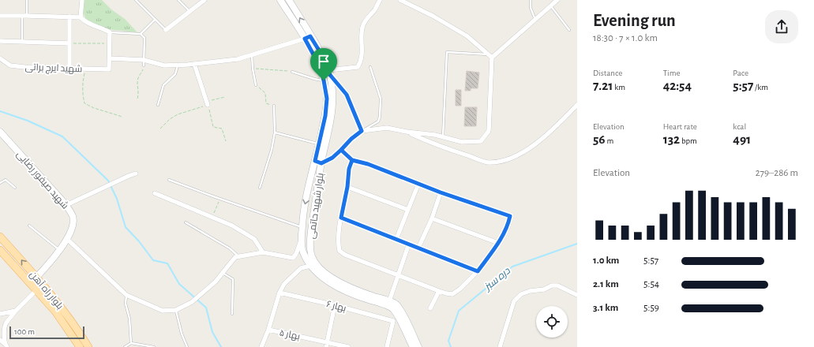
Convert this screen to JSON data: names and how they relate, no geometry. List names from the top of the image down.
{
  "streets": {
    "main road": ["شهید صیفور رضایی", "بلوار شهید حاتمی", "بلوار راه آهن"],
    "street": ["شهید ایرج براتی", "بهار ۶", "بهار ۵"]
  },
  "crossings": [
    ["شهید صیفور رضایی", "بلوار راه آهن"],
    ["بلوار شهید حاتمی", "بهار ۶"]
  ],
  "water": ["دره سبز"],
  "scale_bar": "100 m",
  "page": {
    "heading": ["Evening run", "18:30 · 7 × 1.0 km"],
    "stats": [
      ["Distance", "7.21 km"],
      ["Time", "42:54"],
      ["Pace", "5:57 /km"],
      ["Elevation", "56 m"],
      ["Heart rate", "132 bpm"],
      ["kcal", "491"]
    ],
    "chart": ["Elevation", "279–286 m"],
    "list": [
      {
        "name": "1.0 km",
        "note": "5:57"
      },
      {
        "name": "2.1 km",
        "note": "5:54"
      },
      {
        "name": "3.1 km",
        "note": "5:59"
      }
    ],
    "scale": "100 m"
  }
}
